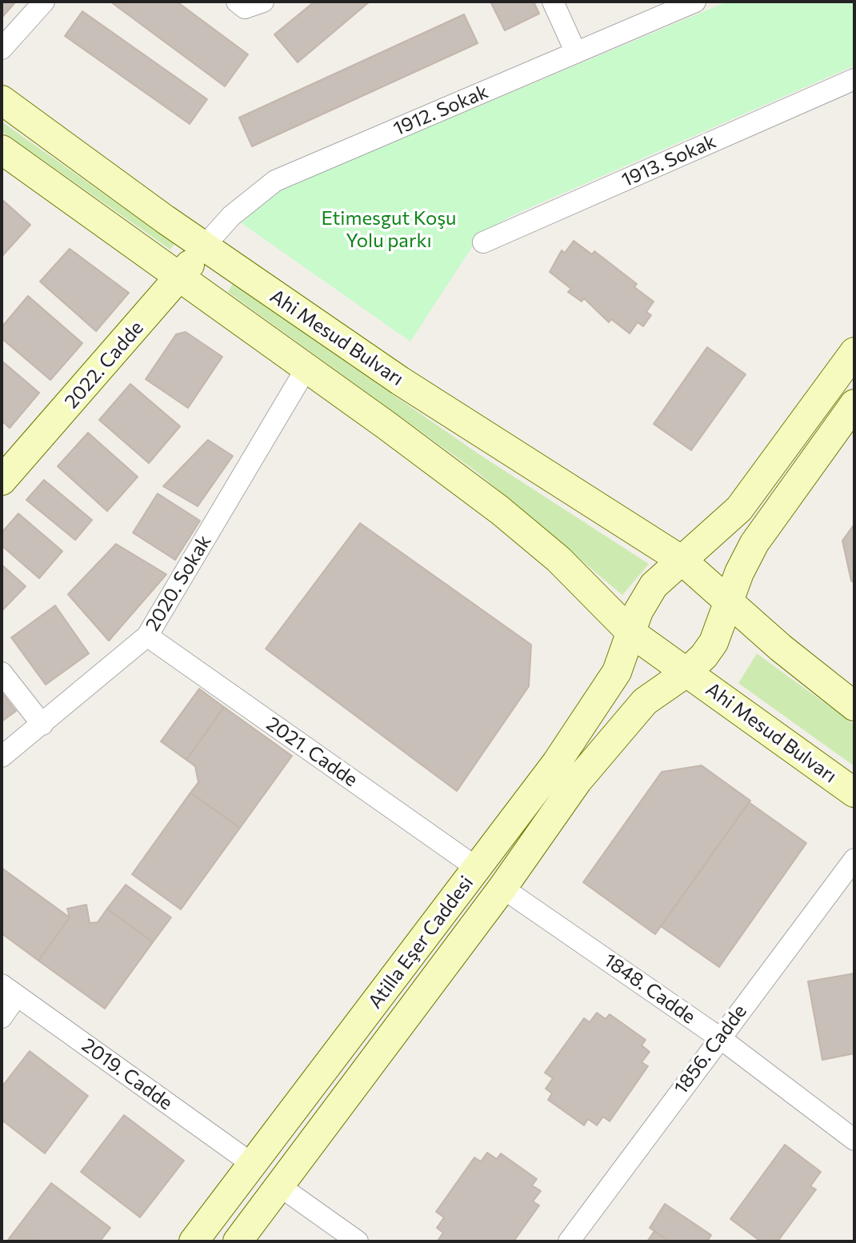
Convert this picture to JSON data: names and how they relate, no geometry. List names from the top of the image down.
{
  "streets": {
    "main road": ["Ahi Mesud Bulvarı", "2022. Cadde", "Atilla Eşer Caddesi"],
    "street": [
      "1912. Sokak",
      "1913. Sokak",
      "2020. Sokak",
      "2021. Cadde",
      "1848. Cadde",
      "1856. Cadde",
      "2019. Cadde"
    ]
  },
  "crossings": [
    ["1912. Sokak", "Ahi Mesud Bulvarı"],
    ["1912. Sokak", "2022. Cadde"],
    ["Ahi Mesud Bulvarı", "2022. Cadde"],
    ["Ahi Mesud Bulvarı", "2020. Sokak"],
    ["Ahi Mesud Bulvarı", "Atilla Eşer Caddesi"],
    ["2020. Sokak", "2021. Cadde"],
    ["2021. Cadde", "Atilla Eşer Caddesi"],
    ["Atilla Eşer Caddesi", "1848. Cadde"],
    ["Atilla Eşer Caddesi", "2019. Cadde"],
    ["1848. Cadde", "1856. Cadde"]
  ],
  "parks": ["Etimesgut Koşu Yolu parkı"]
}
